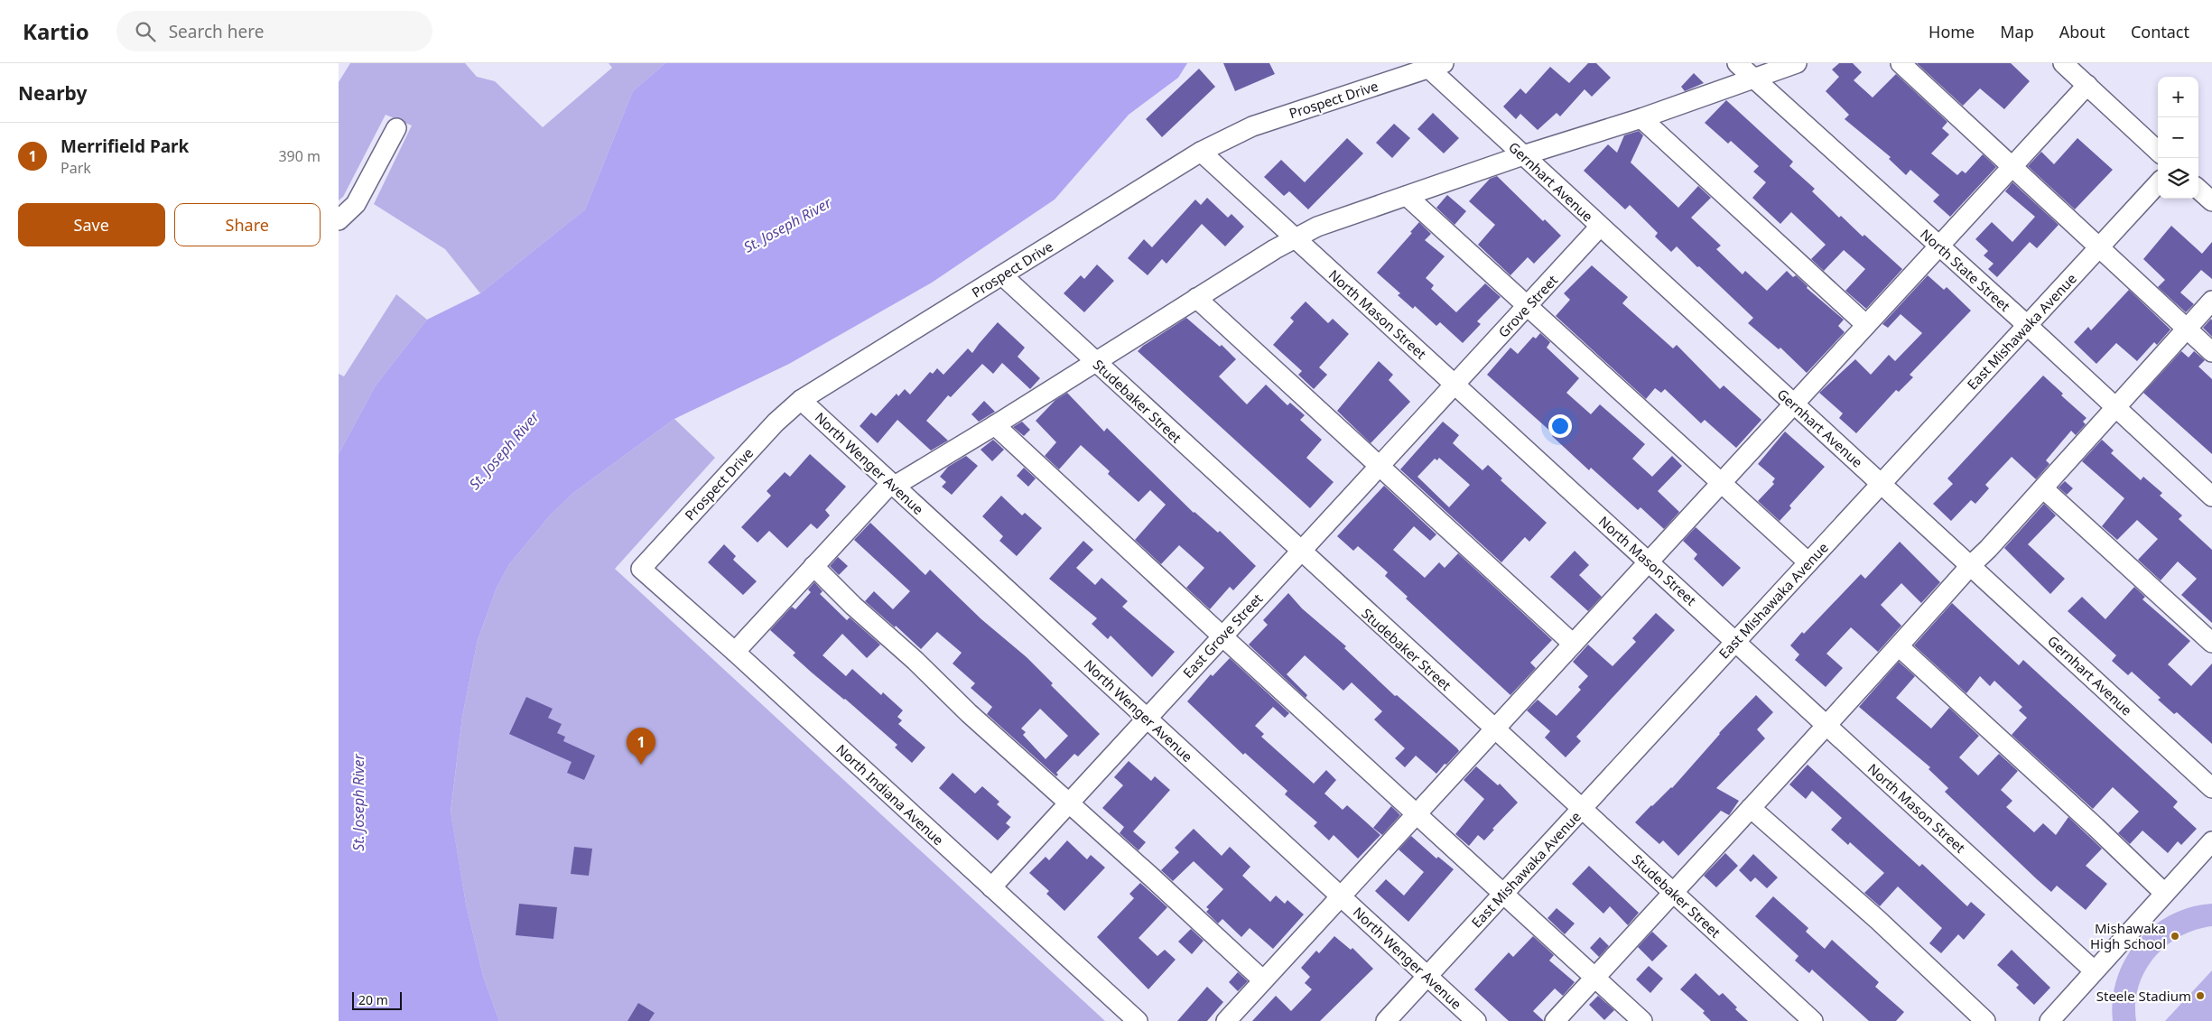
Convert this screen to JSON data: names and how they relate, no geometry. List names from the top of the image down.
{
  "streets": {
    "street": [
      "Prospect Drive",
      "Gernhart Avenue",
      "North State Street",
      "Grove Street",
      "North Mason Street",
      "East Mishawaka Avenue",
      "Studebaker Street",
      "North Wenger Avenue",
      "East Grove Street",
      "North Indiana Avenue"
    ]
  },
  "crossings": [
    ["Prospect Drive", "Gernhart Avenue"],
    ["Prospect Drive", "North Mason Street"],
    ["Prospect Drive", "Studebaker Street"],
    ["Prospect Drive", "North Wenger Avenue"],
    ["Prospect Drive", "North Indiana Avenue"],
    ["Gernhart Avenue", "Grove Street"],
    ["Gernhart Avenue", "East Mishawaka Avenue"],
    ["North State Street", "East Mishawaka Avenue"],
    ["Grove Street", "North Mason Street"],
    ["Grove Street", "East Grove Street"],
    ["North Mason Street", "East Mishawaka Avenue"],
    ["North Mason Street", "East Grove Street"],
    ["East Mishawaka Avenue", "Studebaker Street"],
    ["East Mishawaka Avenue", "North Wenger Avenue"],
    ["Studebaker Street", "East Grove Street"],
    ["North Wenger Avenue", "East Grove Street"],
    ["East Grove Street", "North Indiana Avenue"]
  ],
  "water": ["St. Joseph River"],
  "places": ["Mishawaka High School", "Steele Stadium"],
  "scale_bar": "20 m",
  "page": {
    "header": "Kartio",
    "search": "Search here",
    "nav": [
      "Home",
      "Map",
      "About",
      "Contact"
    ],
    "heading": "Nearby",
    "map_buttons": ["+", "−"],
    "list": [
      {
        "mark": "1",
        "name": "Merrifield Park",
        "note": "Park",
        "value": "390 m"
      }
    ],
    "buttons": ["Save", "Share"],
    "pins": "1",
    "scale": "20 m"
  }
}
